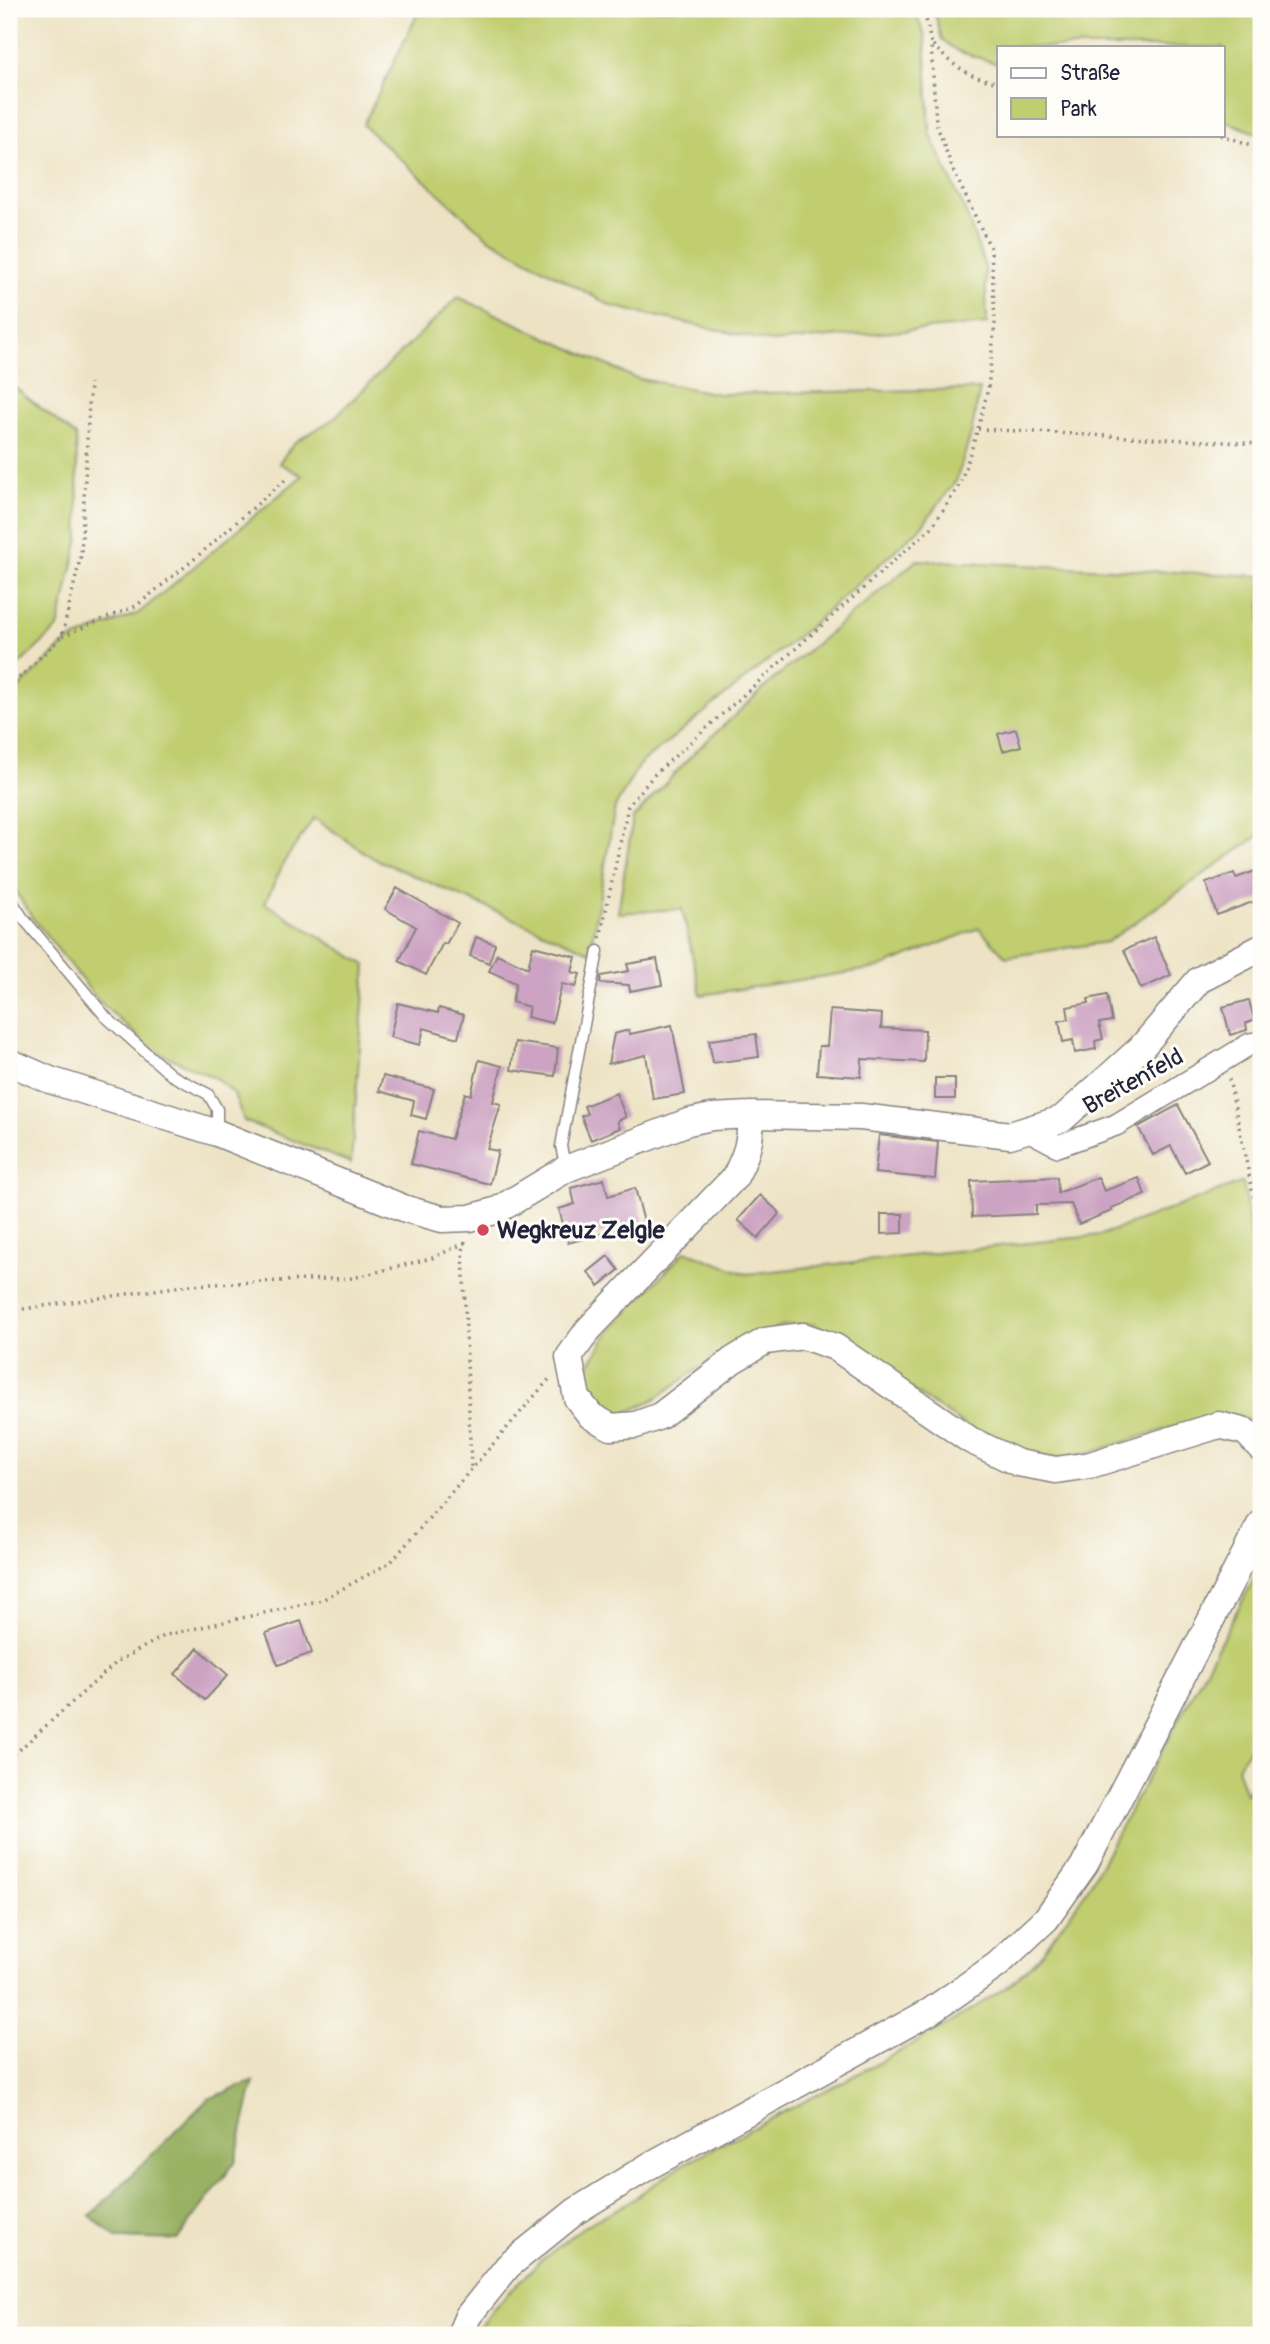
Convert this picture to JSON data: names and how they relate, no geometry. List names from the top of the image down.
{
  "streets": {
    "street": ["Breitenfeld"]
  },
  "places": ["Wegkreuz Zelgle"],
  "legend": ["Straße", "Park"]
}
